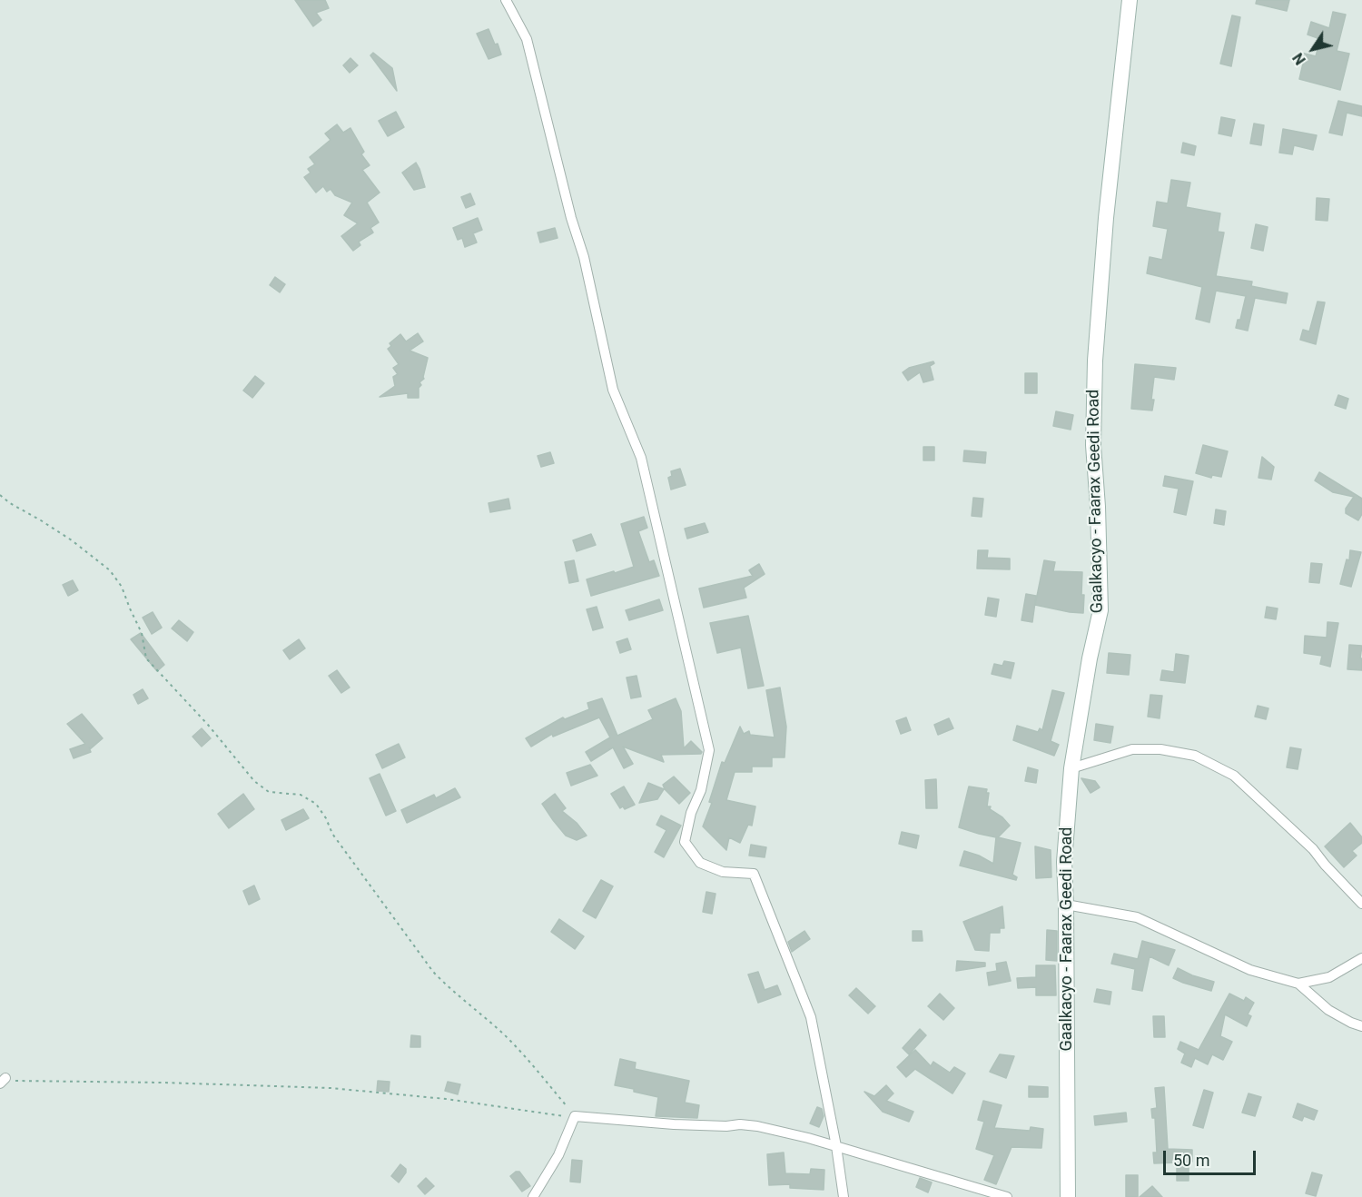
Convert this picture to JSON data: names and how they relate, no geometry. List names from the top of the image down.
{
  "streets": {
    "main road": ["Gaalkacyo - Faarax Geedi Road"]
  },
  "scale_bar": "50 m",
  "north": "bottom left"
}
